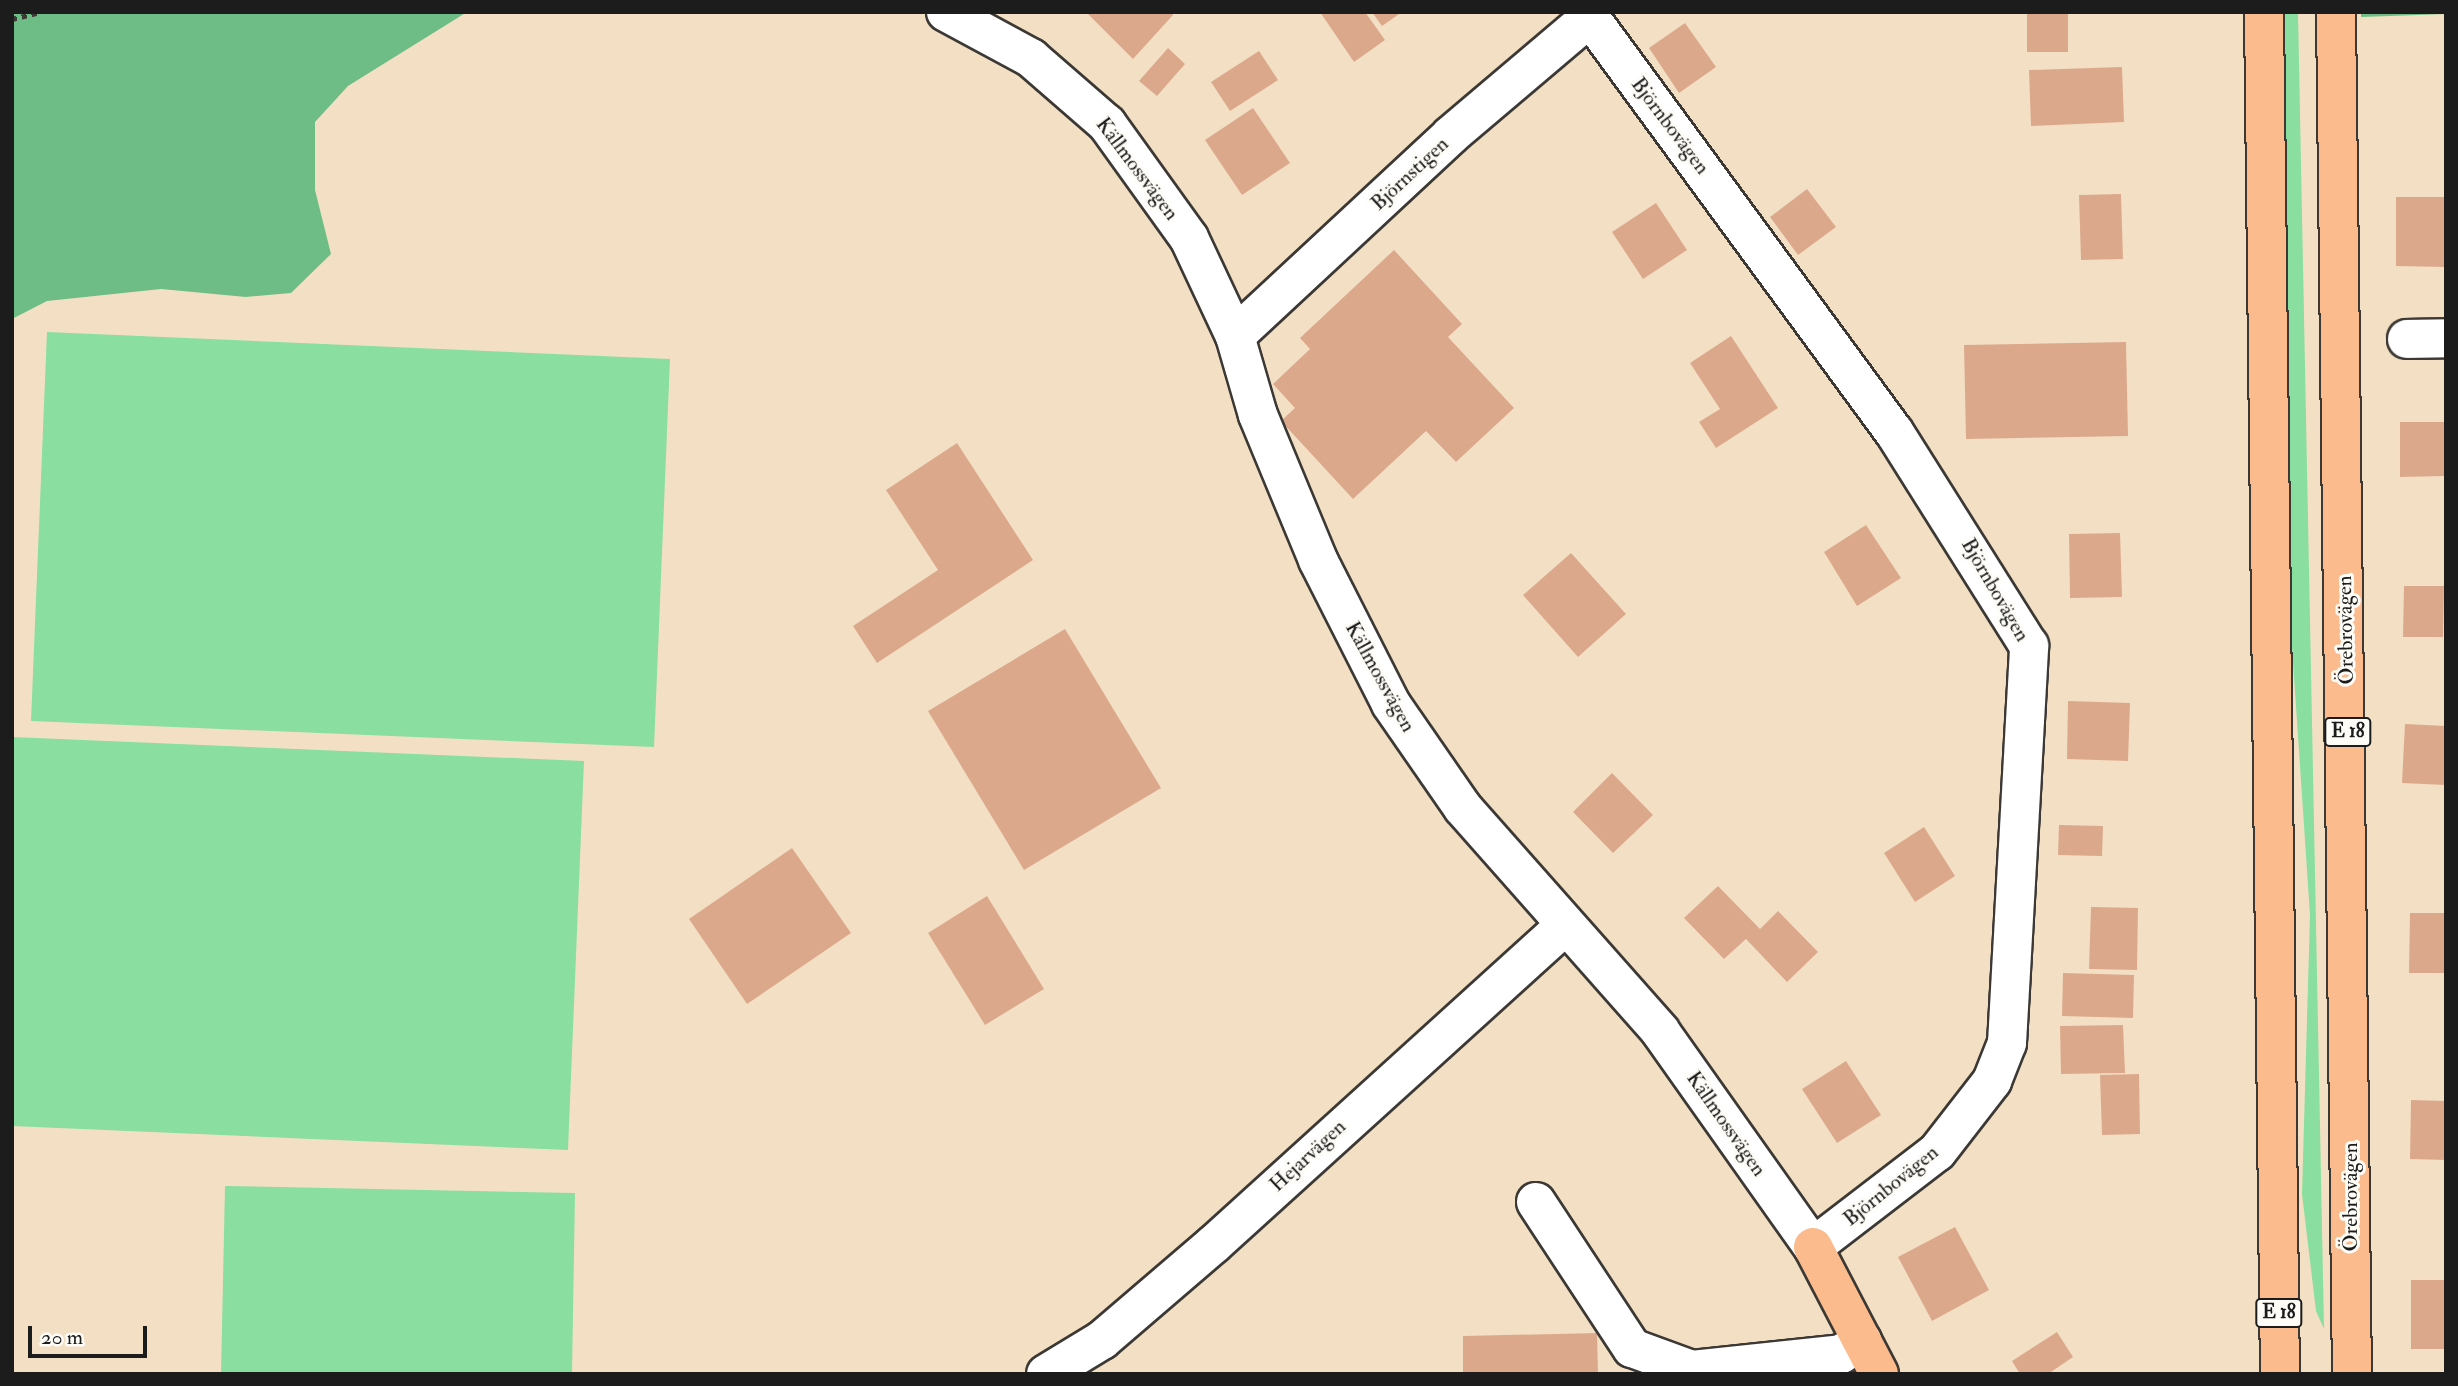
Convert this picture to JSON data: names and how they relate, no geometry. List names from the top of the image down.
{
  "streets": {
    "main road": ["Källmossvägen", "Örebrovägen", "E 18"],
    "street": ["Björnbovägen", "Björnstigen", "Hejarvägen"]
  },
  "crossings": [
    ["Björnbovägen", "Källmossvägen"],
    ["Björnbovägen", "Björnstigen"],
    ["Källmossvägen", "Björnstigen"],
    ["Källmossvägen", "Hejarvägen"]
  ],
  "scale_bar": "20 m"
}
